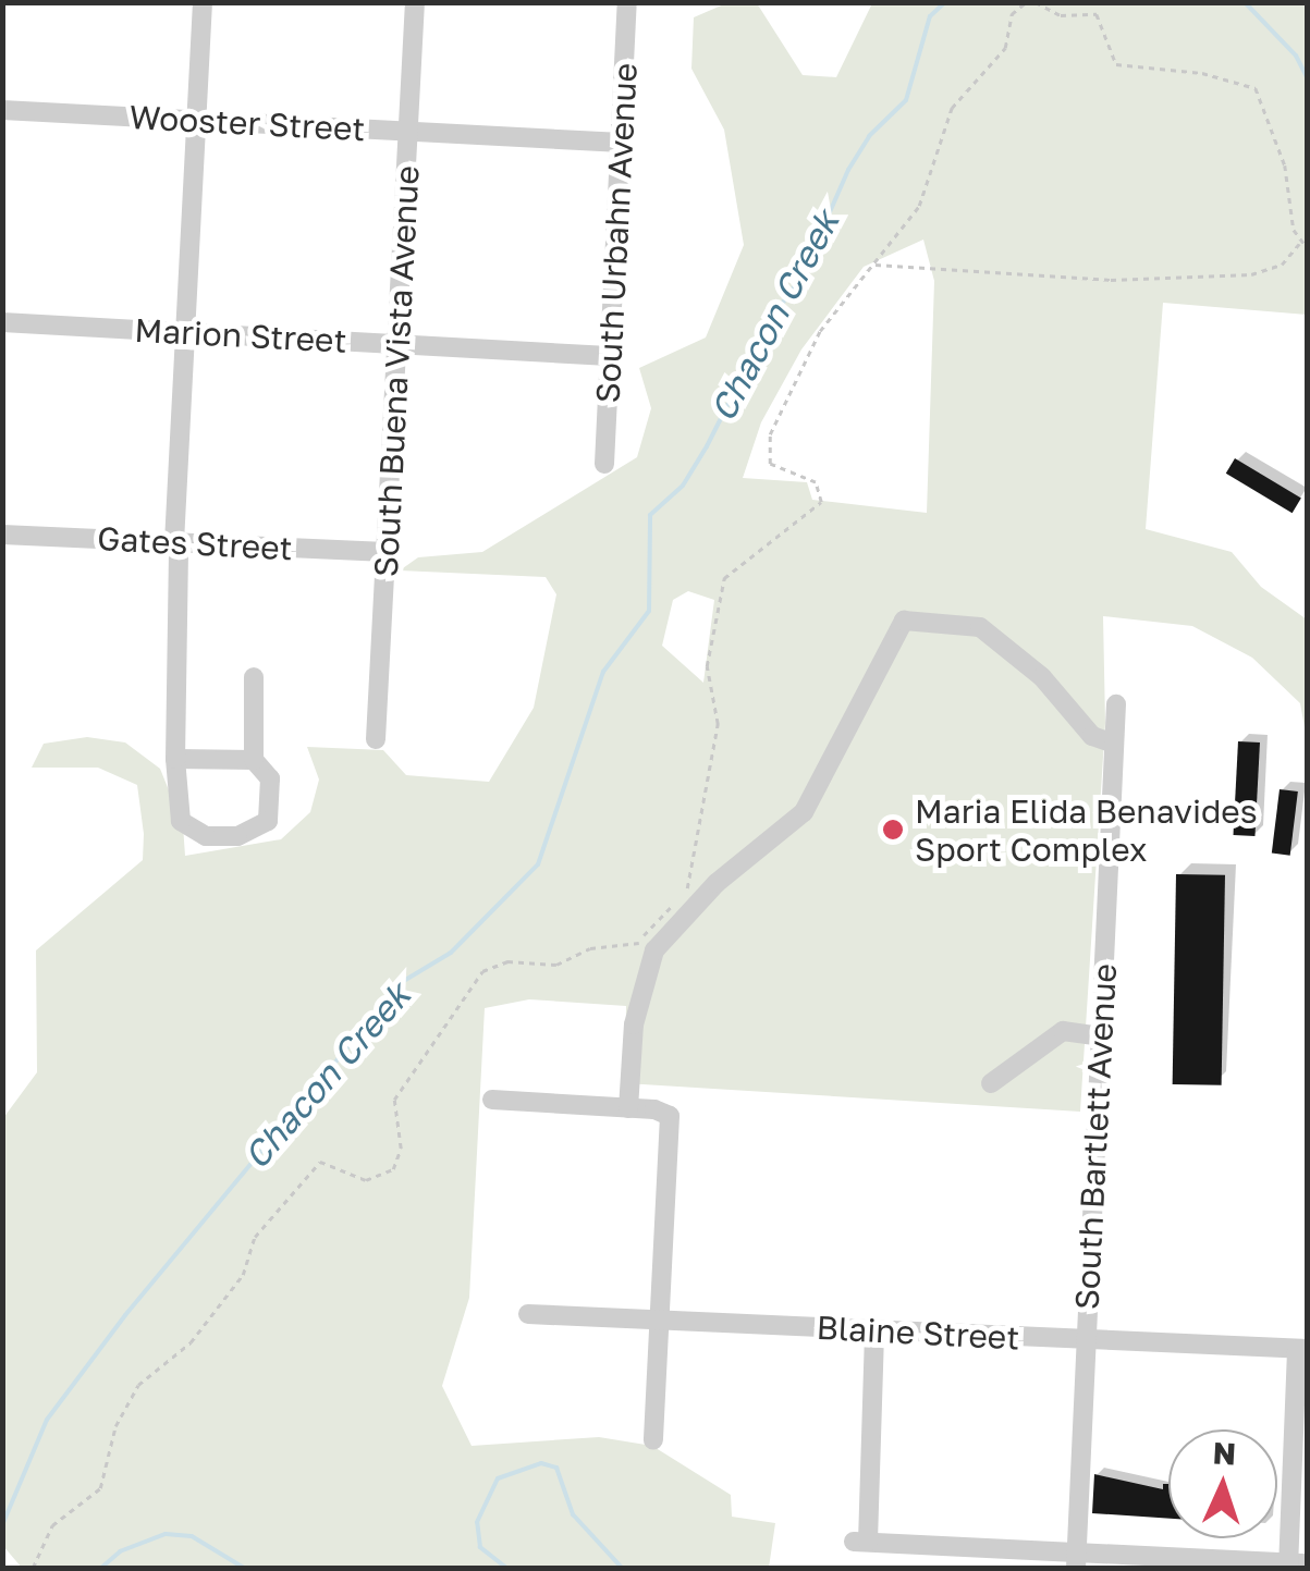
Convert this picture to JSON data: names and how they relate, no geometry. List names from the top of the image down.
{
  "streets": {
    "street": [
      "Wooster Street",
      "South Urbahn Avenue",
      "Marion Street",
      "South Buena Vista Avenue",
      "Gates Street",
      "South Bartlett Avenue",
      "Blaine Street"
    ]
  },
  "crossings": [
    ["Wooster Street", "South Urbahn Avenue"],
    ["Wooster Street", "South Buena Vista Avenue"],
    ["South Urbahn Avenue", "Marion Street"],
    ["Marion Street", "South Buena Vista Avenue"],
    ["South Buena Vista Avenue", "Gates Street"],
    ["South Bartlett Avenue", "Blaine Street"]
  ],
  "water": ["Chacon Creek"],
  "places": ["Maria Elida Benavides Sport Complex"],
  "north": "top"
}
